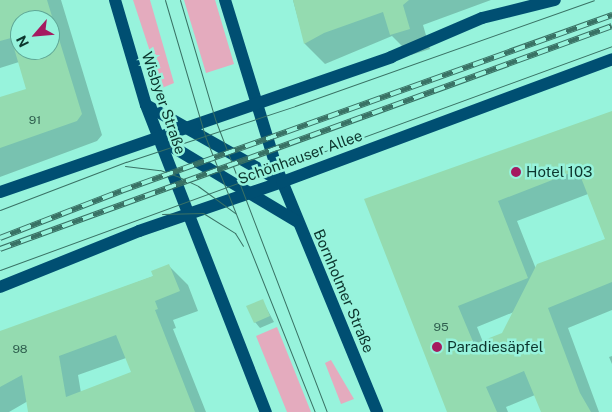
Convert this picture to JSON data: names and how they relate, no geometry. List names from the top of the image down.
{
  "streets": {
    "main road": ["Wisbyer Straße", "Schönhauser Allee", "Bornholmer Straße"]
  },
  "crossings": [
    ["Wisbyer Straße", "Schönhauser Allee"],
    ["Schönhauser Allee", "Bornholmer Straße"]
  ],
  "places": ["Hotel 103", "Paradiesäpfel"],
  "house_numbers": ["91", "95", "98"],
  "north": "bottom left"
}
